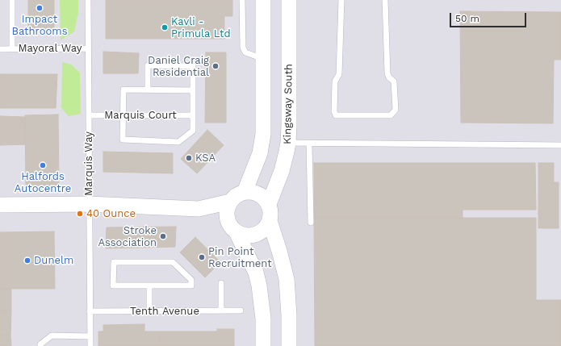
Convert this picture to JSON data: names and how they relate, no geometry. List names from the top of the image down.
{
  "streets": {
    "street": ["Kingsway South"],
    "lane": [
      "Mayoral Way",
      "Marquis Court",
      "Marquis Way",
      "Tenth Avenue"
    ]
  },
  "crossings": [
    ["Mayoral Way", "Marquis Way"],
    ["Marquis Court", "Marquis Way"],
    ["Marquis Way", "Tenth Avenue"]
  ],
  "places": [
    "Impact Bathrooms",
    "Kavli - Primula Ltd",
    "Daniel Craig Residential",
    "KSA",
    "Halfords Autocentre",
    "40 Ounce",
    "Stroke Association",
    "Pin Point Recruitment",
    "Dunelm"
  ],
  "scale_bar": "50 m"
}
